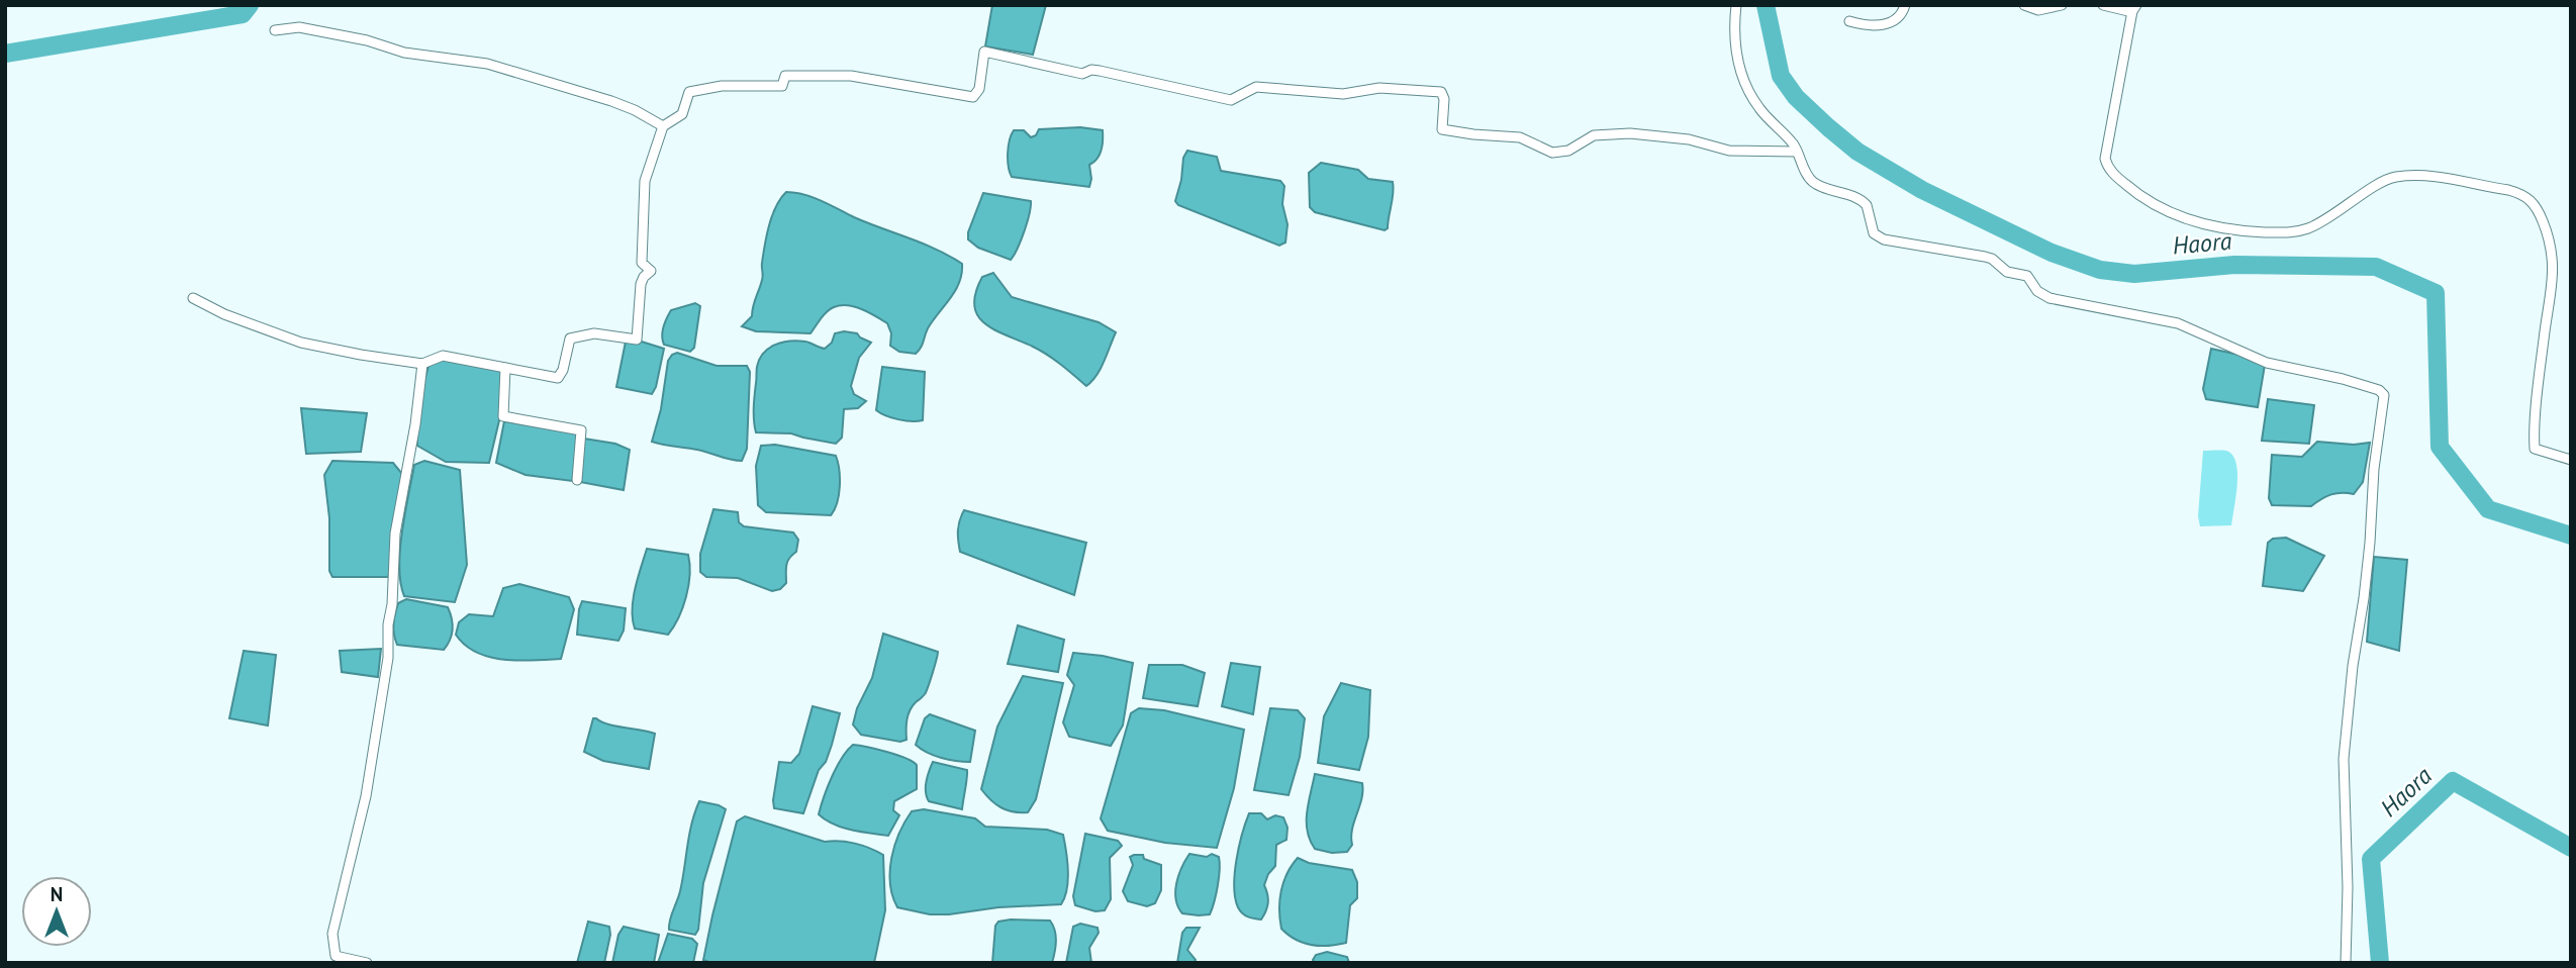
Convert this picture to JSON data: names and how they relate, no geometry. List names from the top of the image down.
{
  "water": ["Haora"],
  "north": "top"
}
